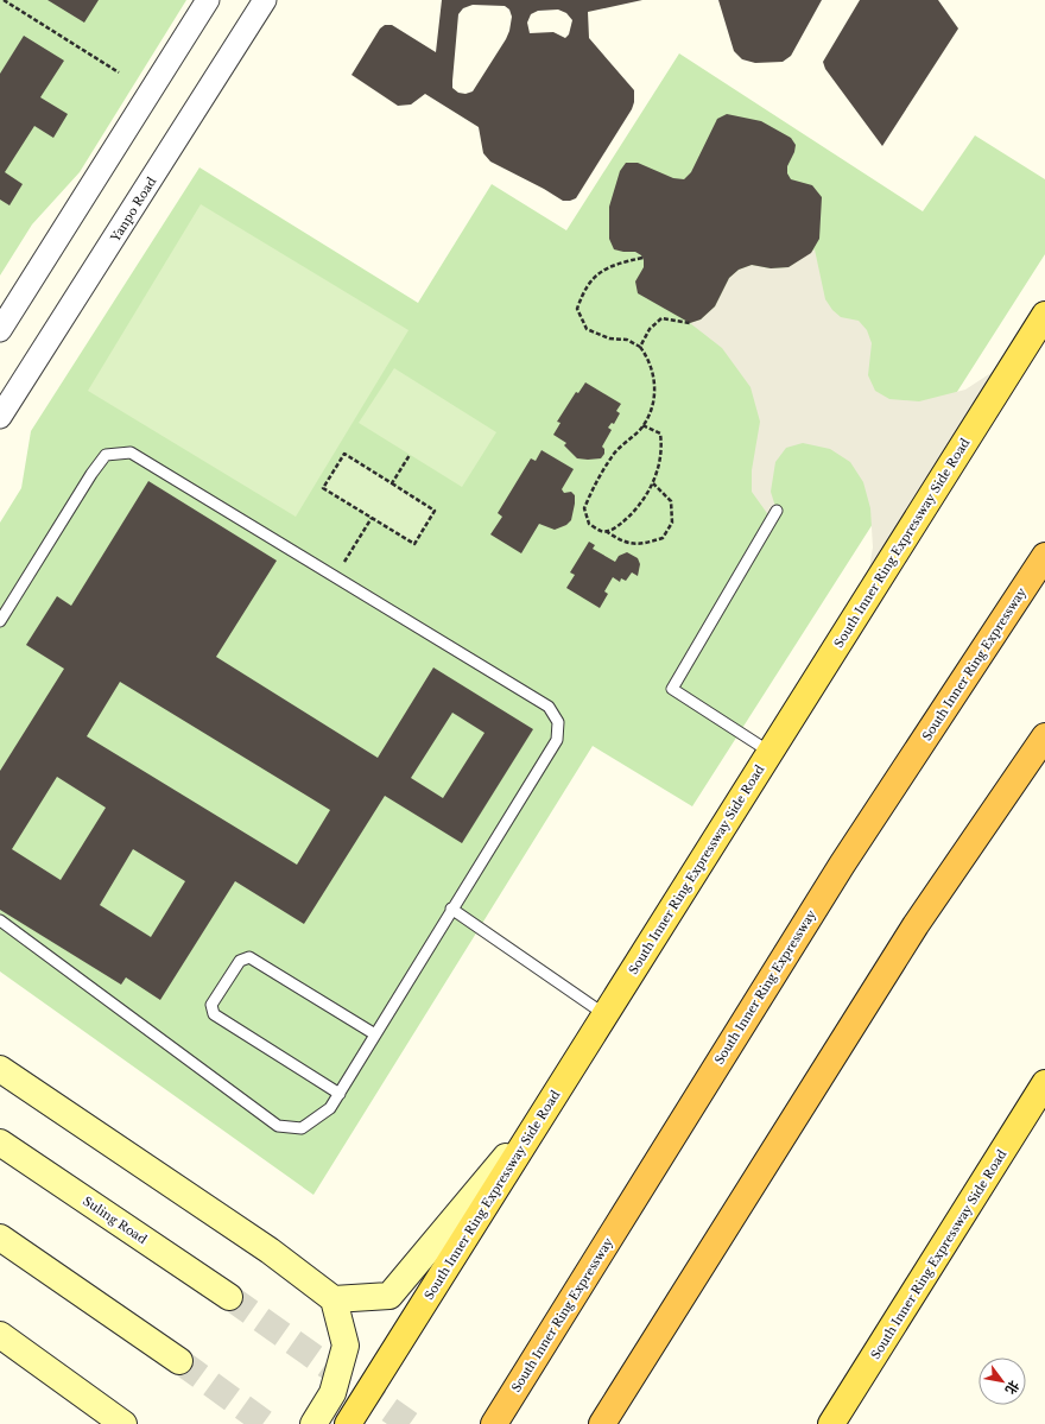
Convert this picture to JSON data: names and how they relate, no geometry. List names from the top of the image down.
{
  "streets": {
    "highway": ["South Inner Ring Expressway"],
    "main road": ["South Inner Ring Expressway Side Road", "Suling Road"],
    "street": ["Yanpo Road"]
  },
  "north": "bottom right"
}
